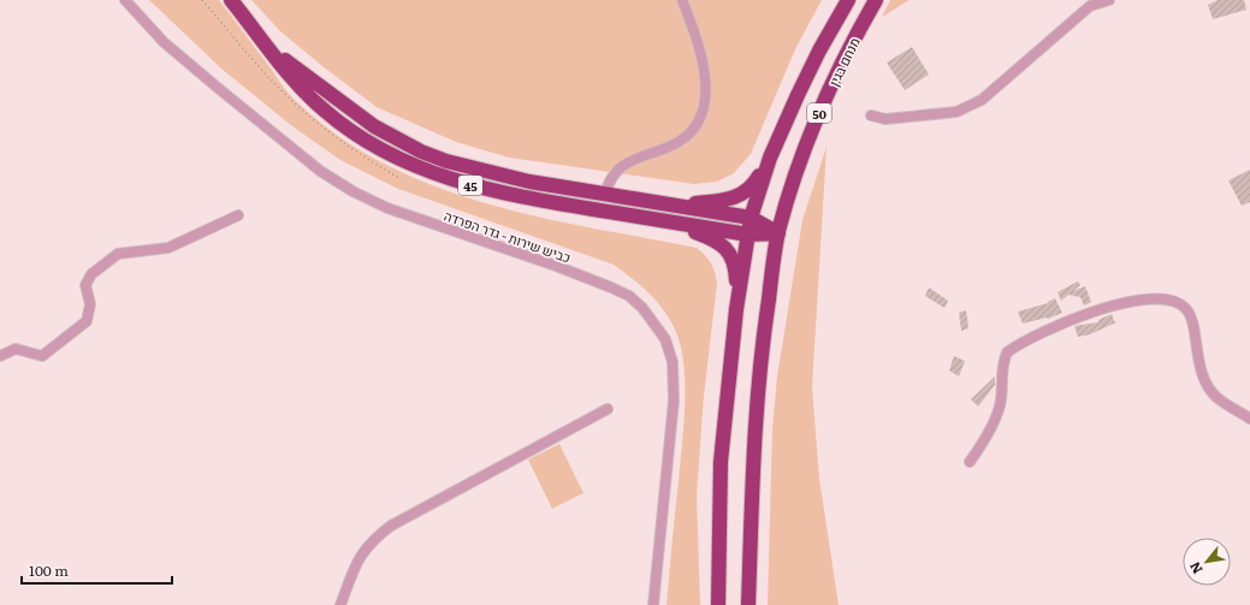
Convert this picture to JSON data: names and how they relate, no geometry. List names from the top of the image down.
{
  "streets": {
    "highway": ["מנחם בגין", "50", "45"],
    "street": ["כביש שירות - גדר הפרדה"]
  },
  "crossings": [
    ["מנחם בגין", "45"]
  ],
  "scale_bar": "100 m",
  "north": "bottom left"
}
